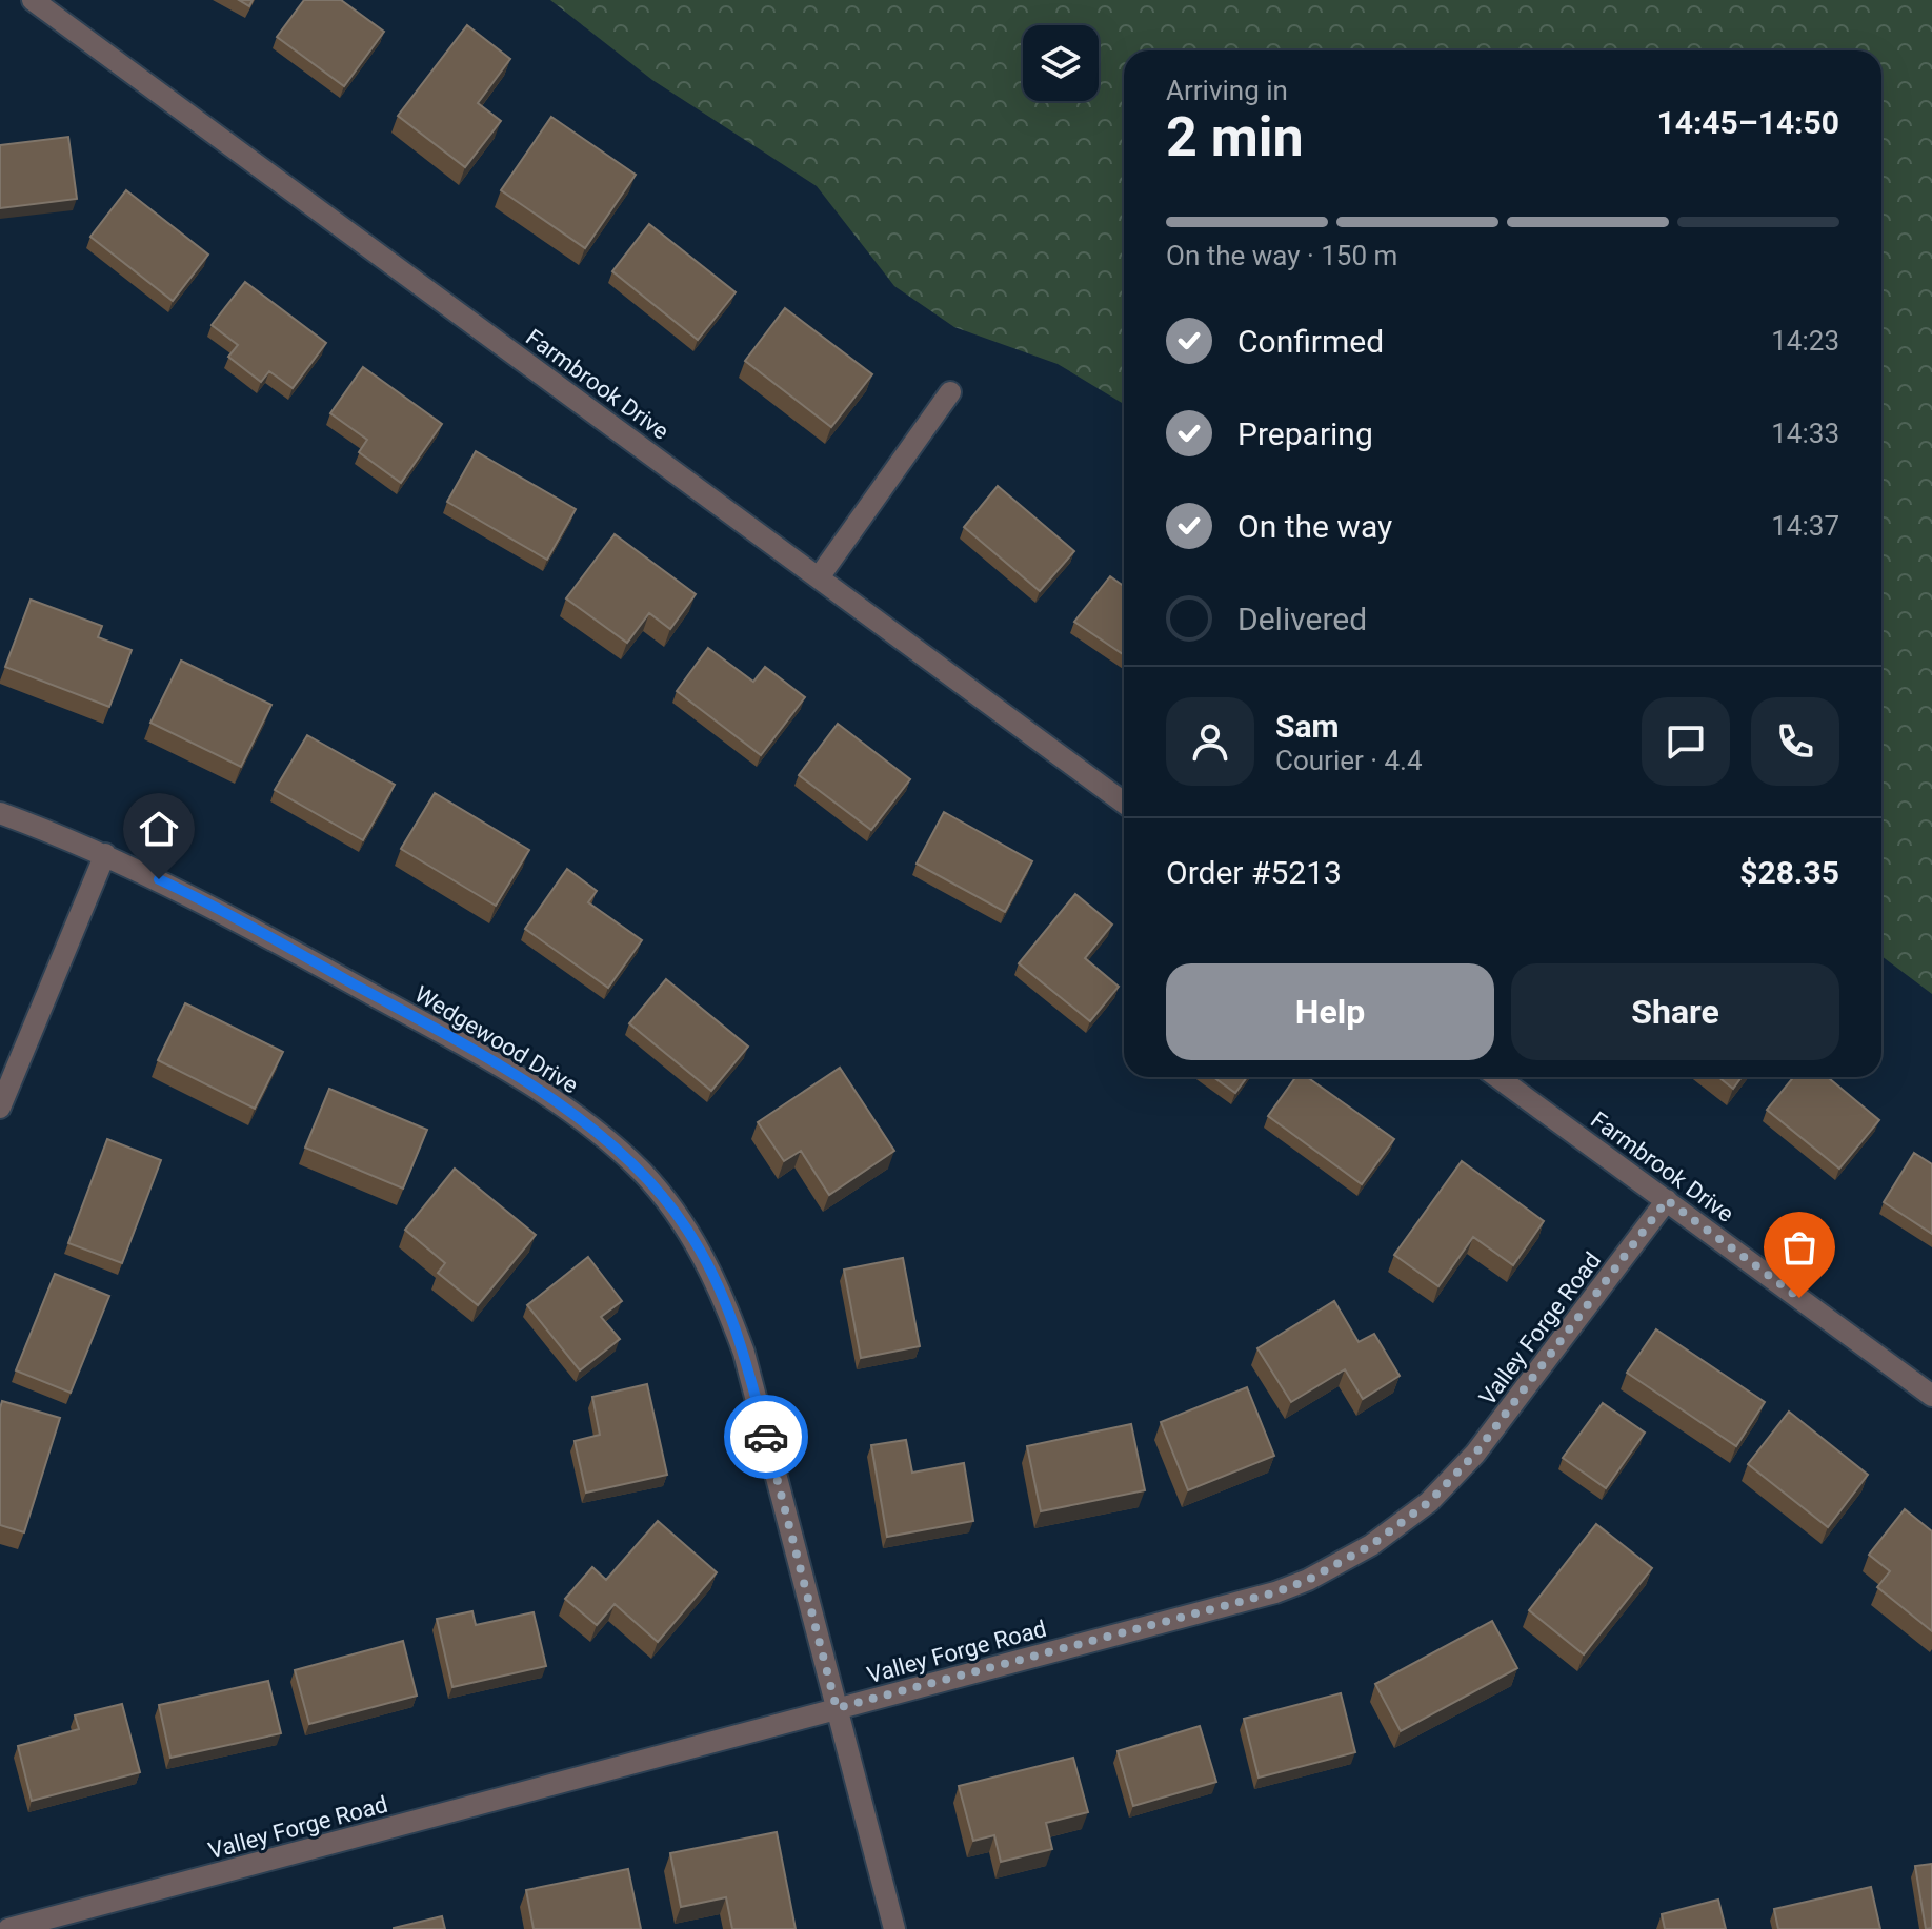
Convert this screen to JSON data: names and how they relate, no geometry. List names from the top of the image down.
{
  "streets": {
    "street": ["Farmbrook Drive", "Wedgewood Drive", "Valley Forge Road"]
  },
  "crossings": [
    ["Farmbrook Drive", "Valley Forge Road"],
    ["Wedgewood Drive", "Valley Forge Road"]
  ],
  "page": {
    "heading": ["2 min", "Arriving in", "14:45–14:50"],
    "panel": [
      "Sam",
      "Courier · 4.4",
      "Order #5213",
      "$28.35"
    ],
    "bar": "On the way · 150 m",
    "list": [
      ["Confirmed", "14:23"],
      ["Preparing", "14:33"],
      ["On the way", "14:37"],
      "Delivered"
    ],
    "buttons": ["Help", "Share"]
  }
}
